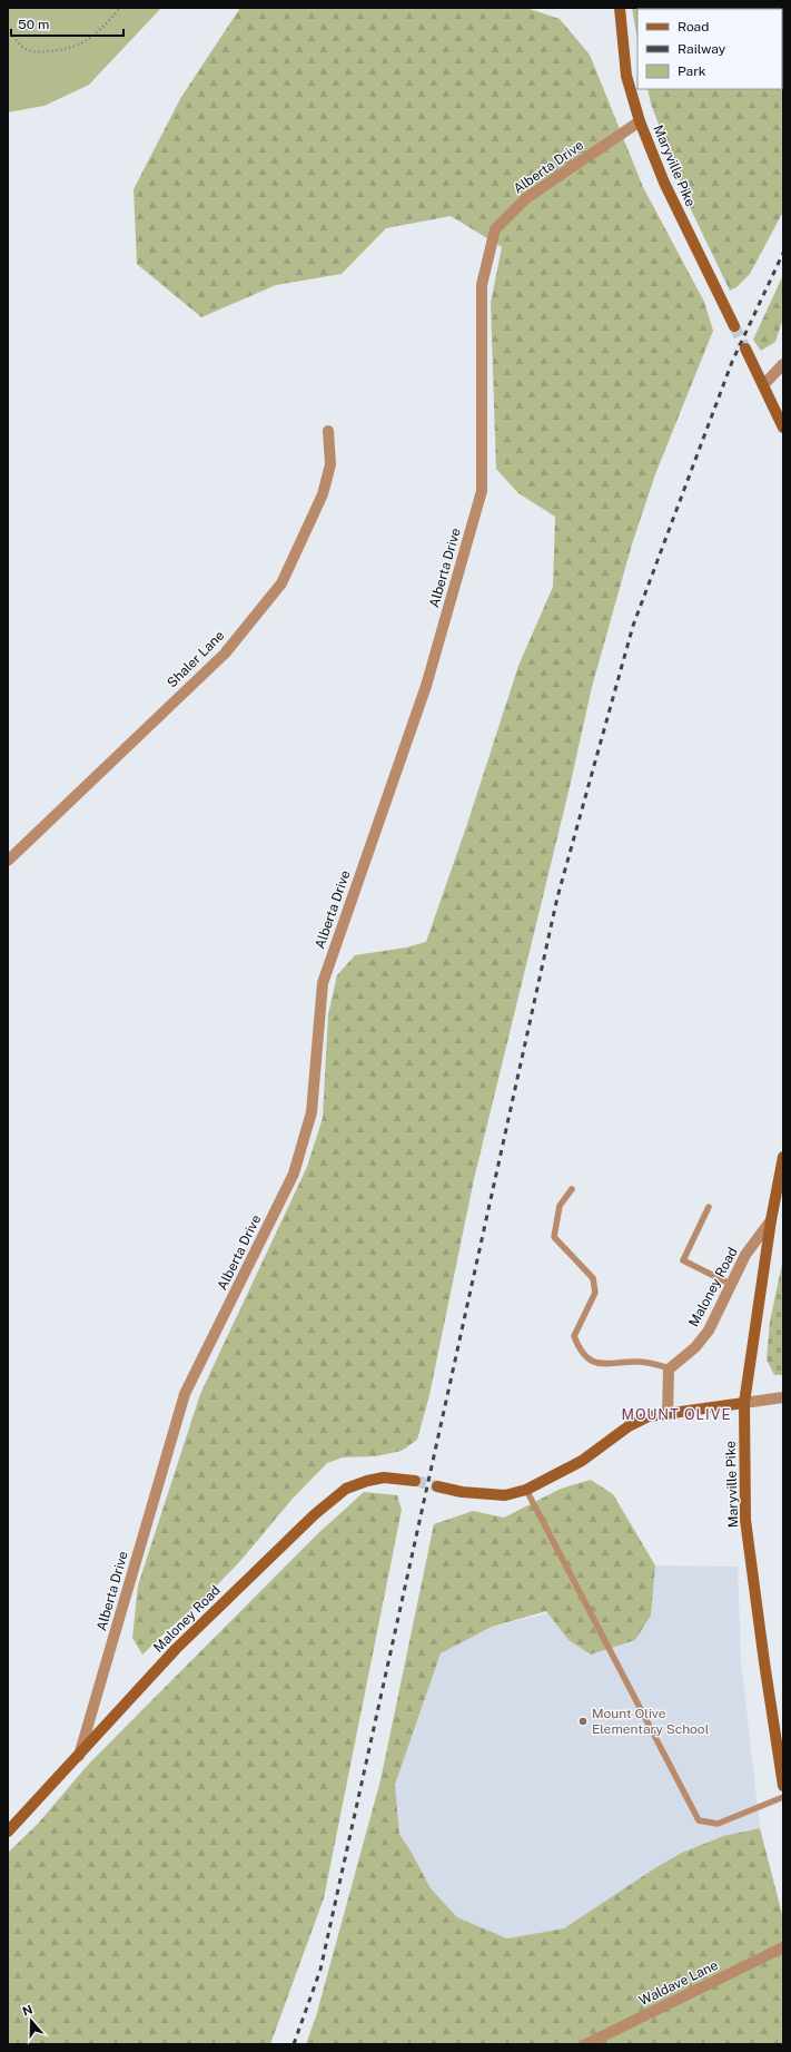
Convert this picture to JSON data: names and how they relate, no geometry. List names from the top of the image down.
{
  "streets": {
    "main road": ["Maryville Pike", "Maloney Road"],
    "street": ["Alberta Drive", "Shaler Lane", "Waldave Lane"]
  },
  "crossings": [
    ["Maryville Pike", "Alberta Drive"],
    ["Maryville Pike", "Maloney Road"],
    ["Alberta Drive", "Maloney Road"]
  ],
  "districts": ["MOUNT OLIVE"],
  "places": ["Mount Olive Elementary School"],
  "legend": ["Road", "Railway", "Park"],
  "scale_bar": "50 m",
  "north": "top"
}
